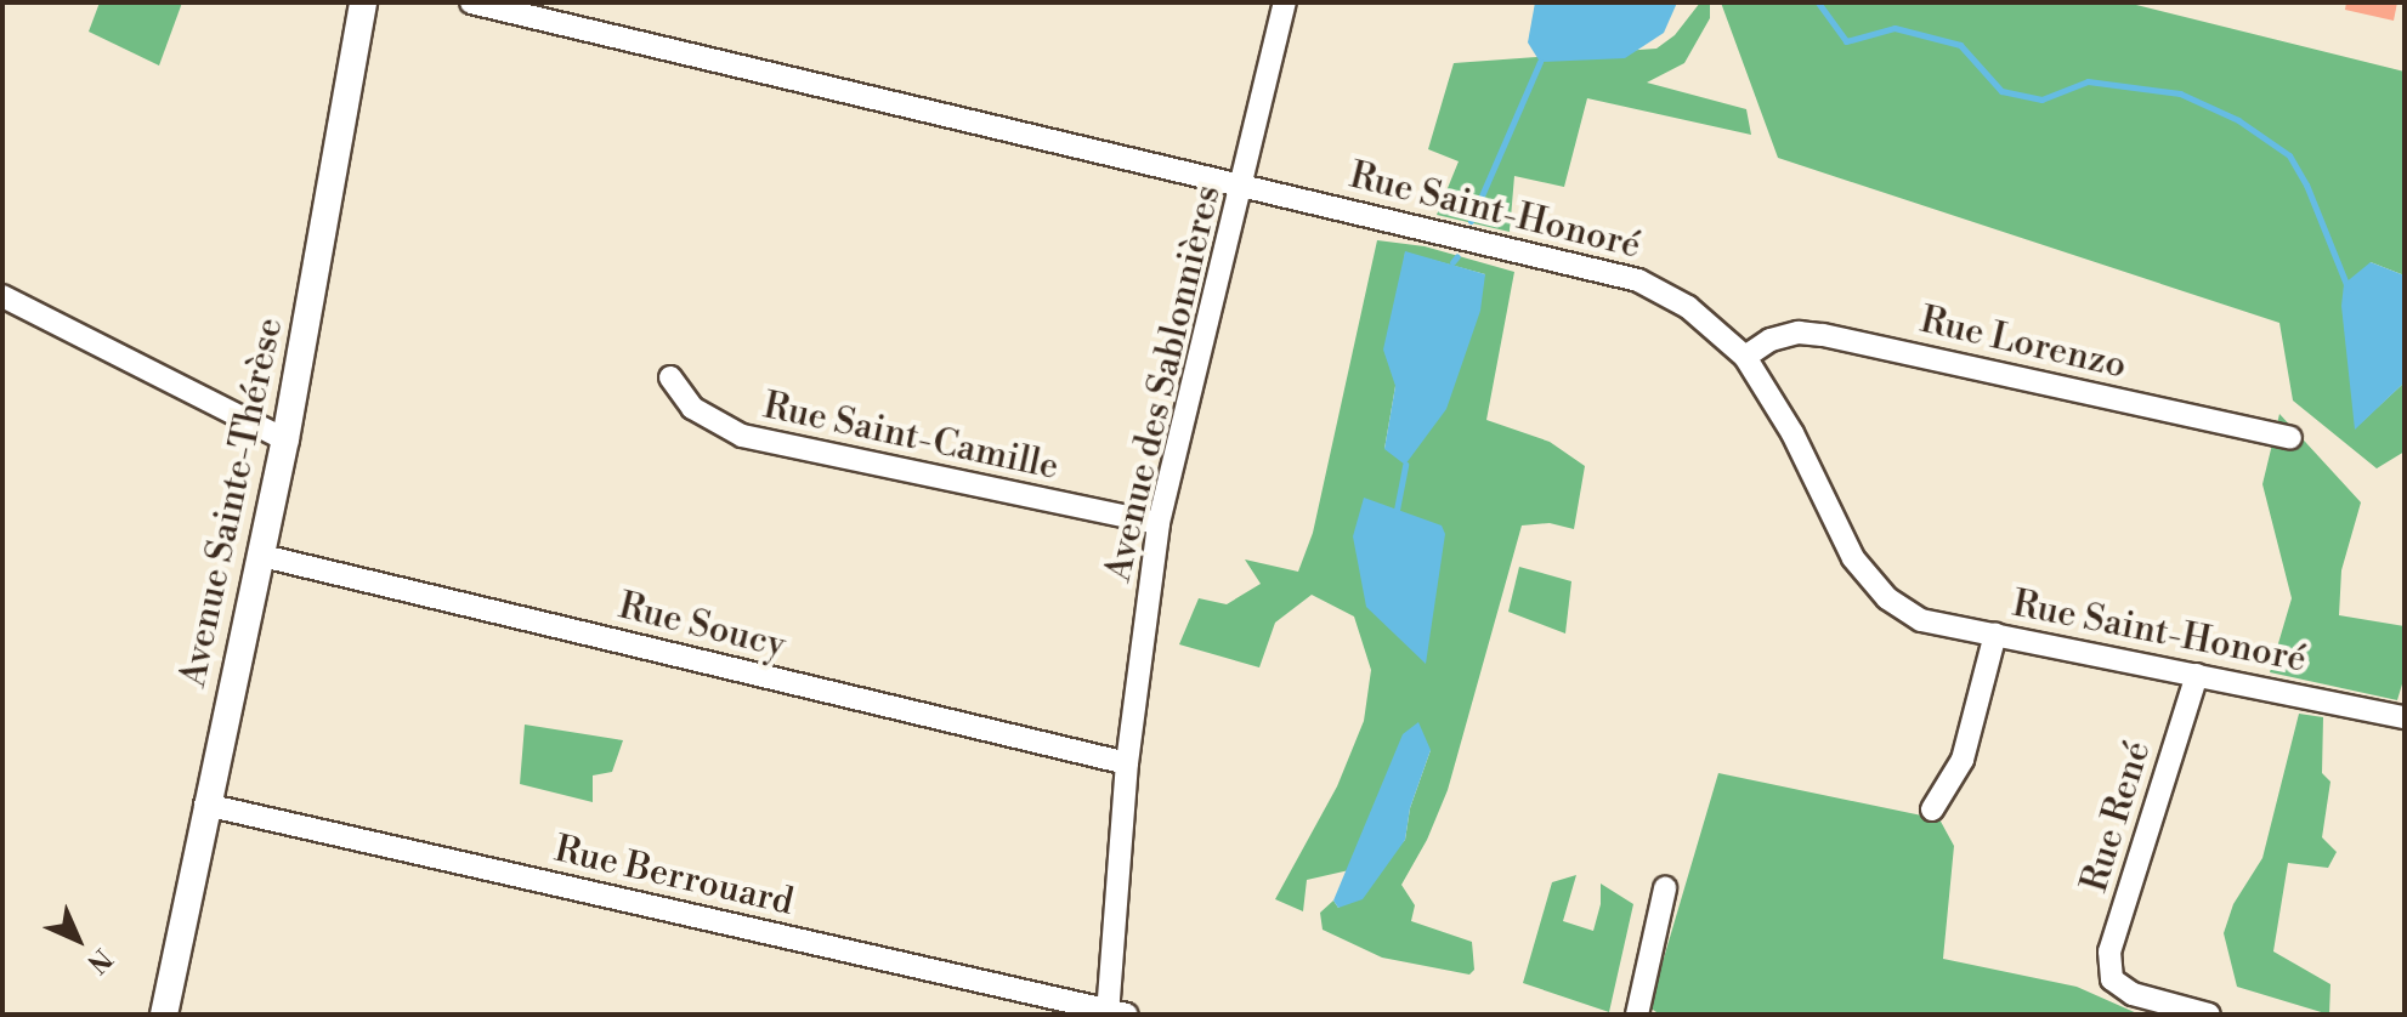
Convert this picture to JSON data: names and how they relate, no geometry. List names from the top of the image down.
{
  "streets": {
    "street": [
      "Rue Saint-Honoré",
      "Rue Lorenzo",
      "Avenue des Sablonnières",
      "Rue Saint-Camille",
      "Avenue Sainte-Thérèse",
      "Rue Soucy",
      "Rue René",
      "Rue Berrouard"
    ]
  },
  "crossings": [
    ["Rue Saint-Honoré", "Rue Lorenzo"],
    ["Rue Saint-Honoré", "Avenue des Sablonnières"],
    ["Rue Saint-Honoré", "Rue René"],
    ["Avenue des Sablonnières", "Rue Saint-Camille"],
    ["Avenue des Sablonnières", "Rue Soucy"],
    ["Avenue des Sablonnières", "Rue Berrouard"],
    ["Avenue Sainte-Thérèse", "Rue Soucy"],
    ["Avenue Sainte-Thérèse", "Rue Berrouard"]
  ],
  "north": "bottom right"
}
